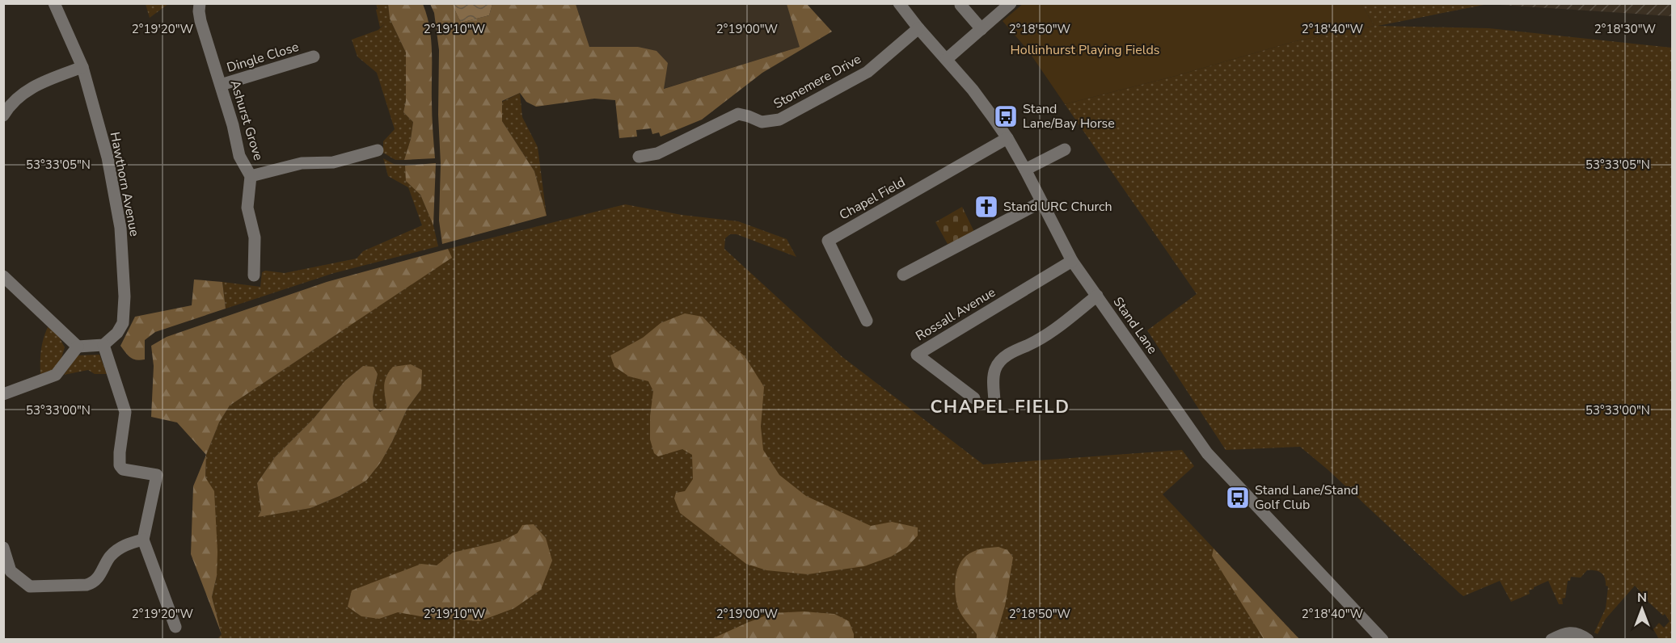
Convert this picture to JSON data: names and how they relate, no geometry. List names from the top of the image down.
{
  "streets": {
    "street": [
      "Dingle Close",
      "Stonemere Drive",
      "Ashurst Grove",
      "Hawthorn Avenue",
      "Chapel Field",
      "Rossall Avenue",
      "Stand Lane"
    ]
  },
  "crossings": [
    ["Dingle Close", "Ashurst Grove"],
    ["Stonemere Drive", "Stand Lane"],
    ["Chapel Field", "Stand Lane"],
    ["Rossall Avenue", "Stand Lane"]
  ],
  "districts": ["CHAPEL FIELD"],
  "parks": ["Hollinhurst Playing Fields"],
  "places": {
    "bus stop": ["Stand Lane/Bay Horse", "Stand Lane/Stand Golf Club"],
    "church": ["Stand URC Church"]
  },
  "north": "top",
  "coordinates": [
    "2°19'20\"W",
    "2°19'10\"W",
    "2°19'00\"W",
    "2°18'50\"W",
    "2°18'40\"W",
    "2°18'30\"W",
    "53°33'05\"N",
    "53°33'00\"N"
  ]
}
